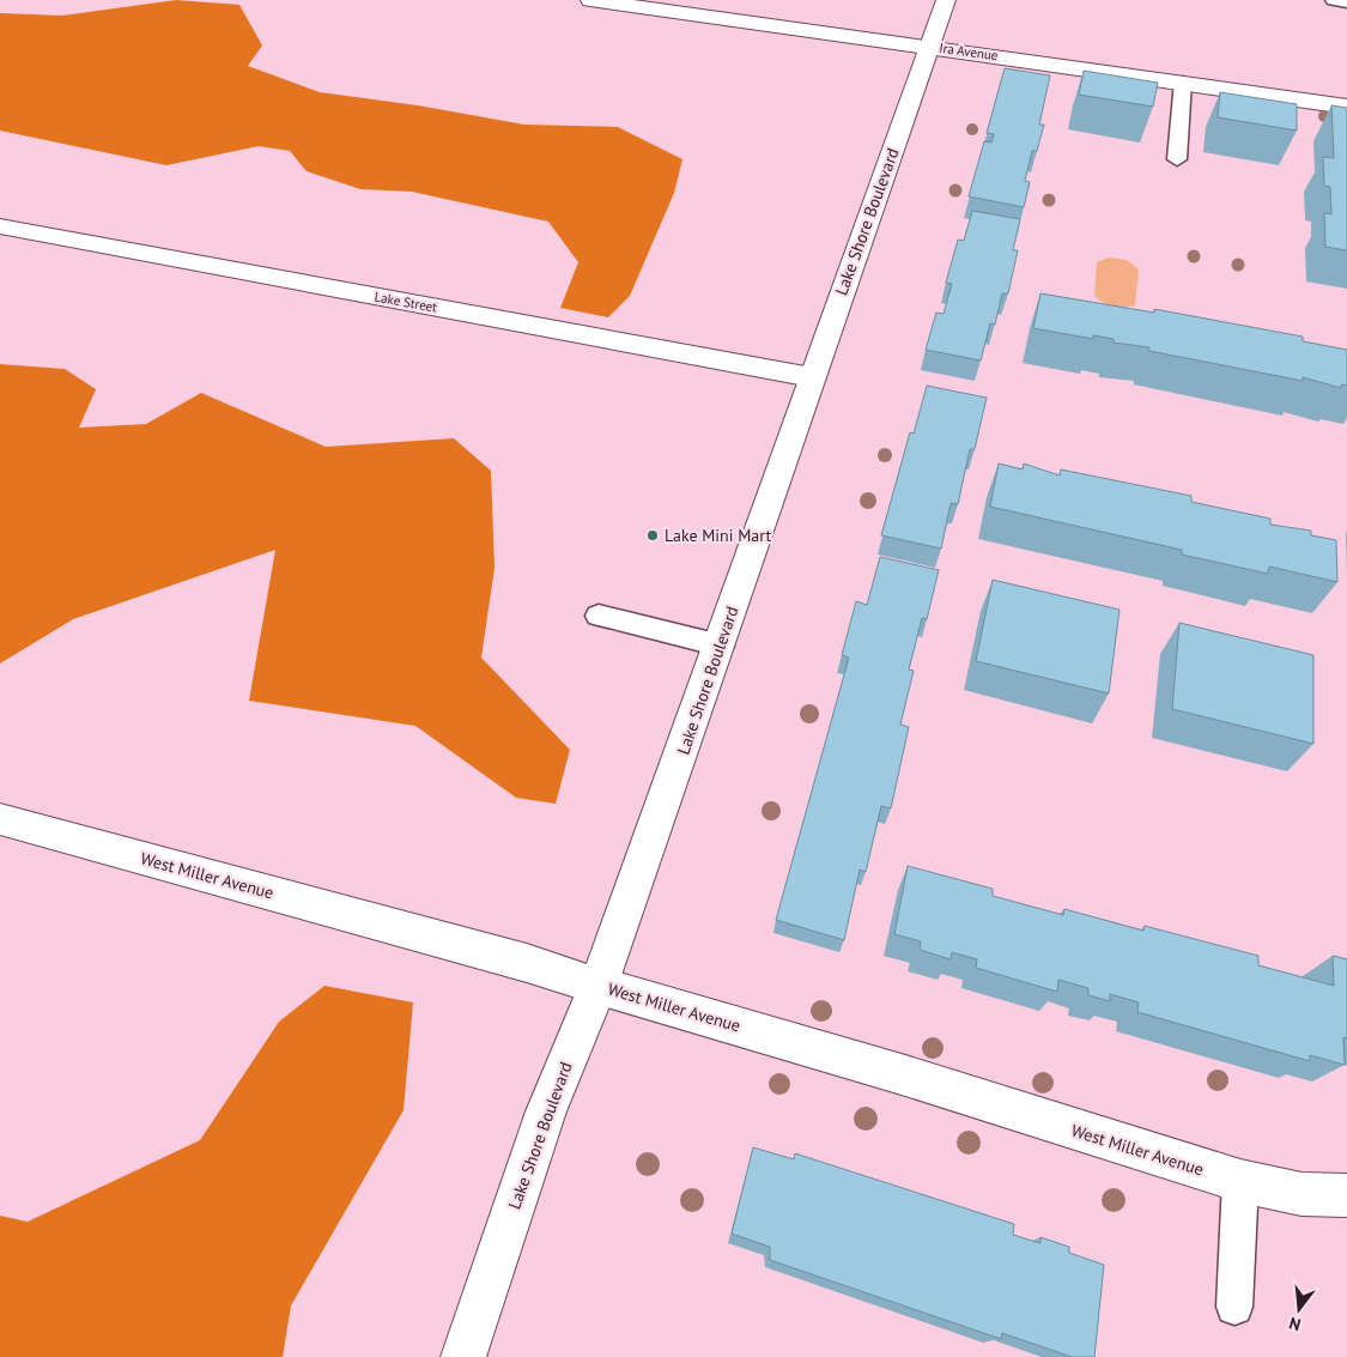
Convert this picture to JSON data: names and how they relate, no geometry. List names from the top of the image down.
{
  "streets": {
    "street": [
      "Ira Avenue",
      "Lake Shore Boulevard",
      "Lake Street",
      "West Miller Avenue"
    ]
  },
  "crossings": [
    ["Ira Avenue", "Lake Shore Boulevard"],
    ["Lake Shore Boulevard", "Lake Street"],
    ["Lake Shore Boulevard", "West Miller Avenue"]
  ],
  "places": ["Lake Mini Mart"],
  "north": "bottom"
}
